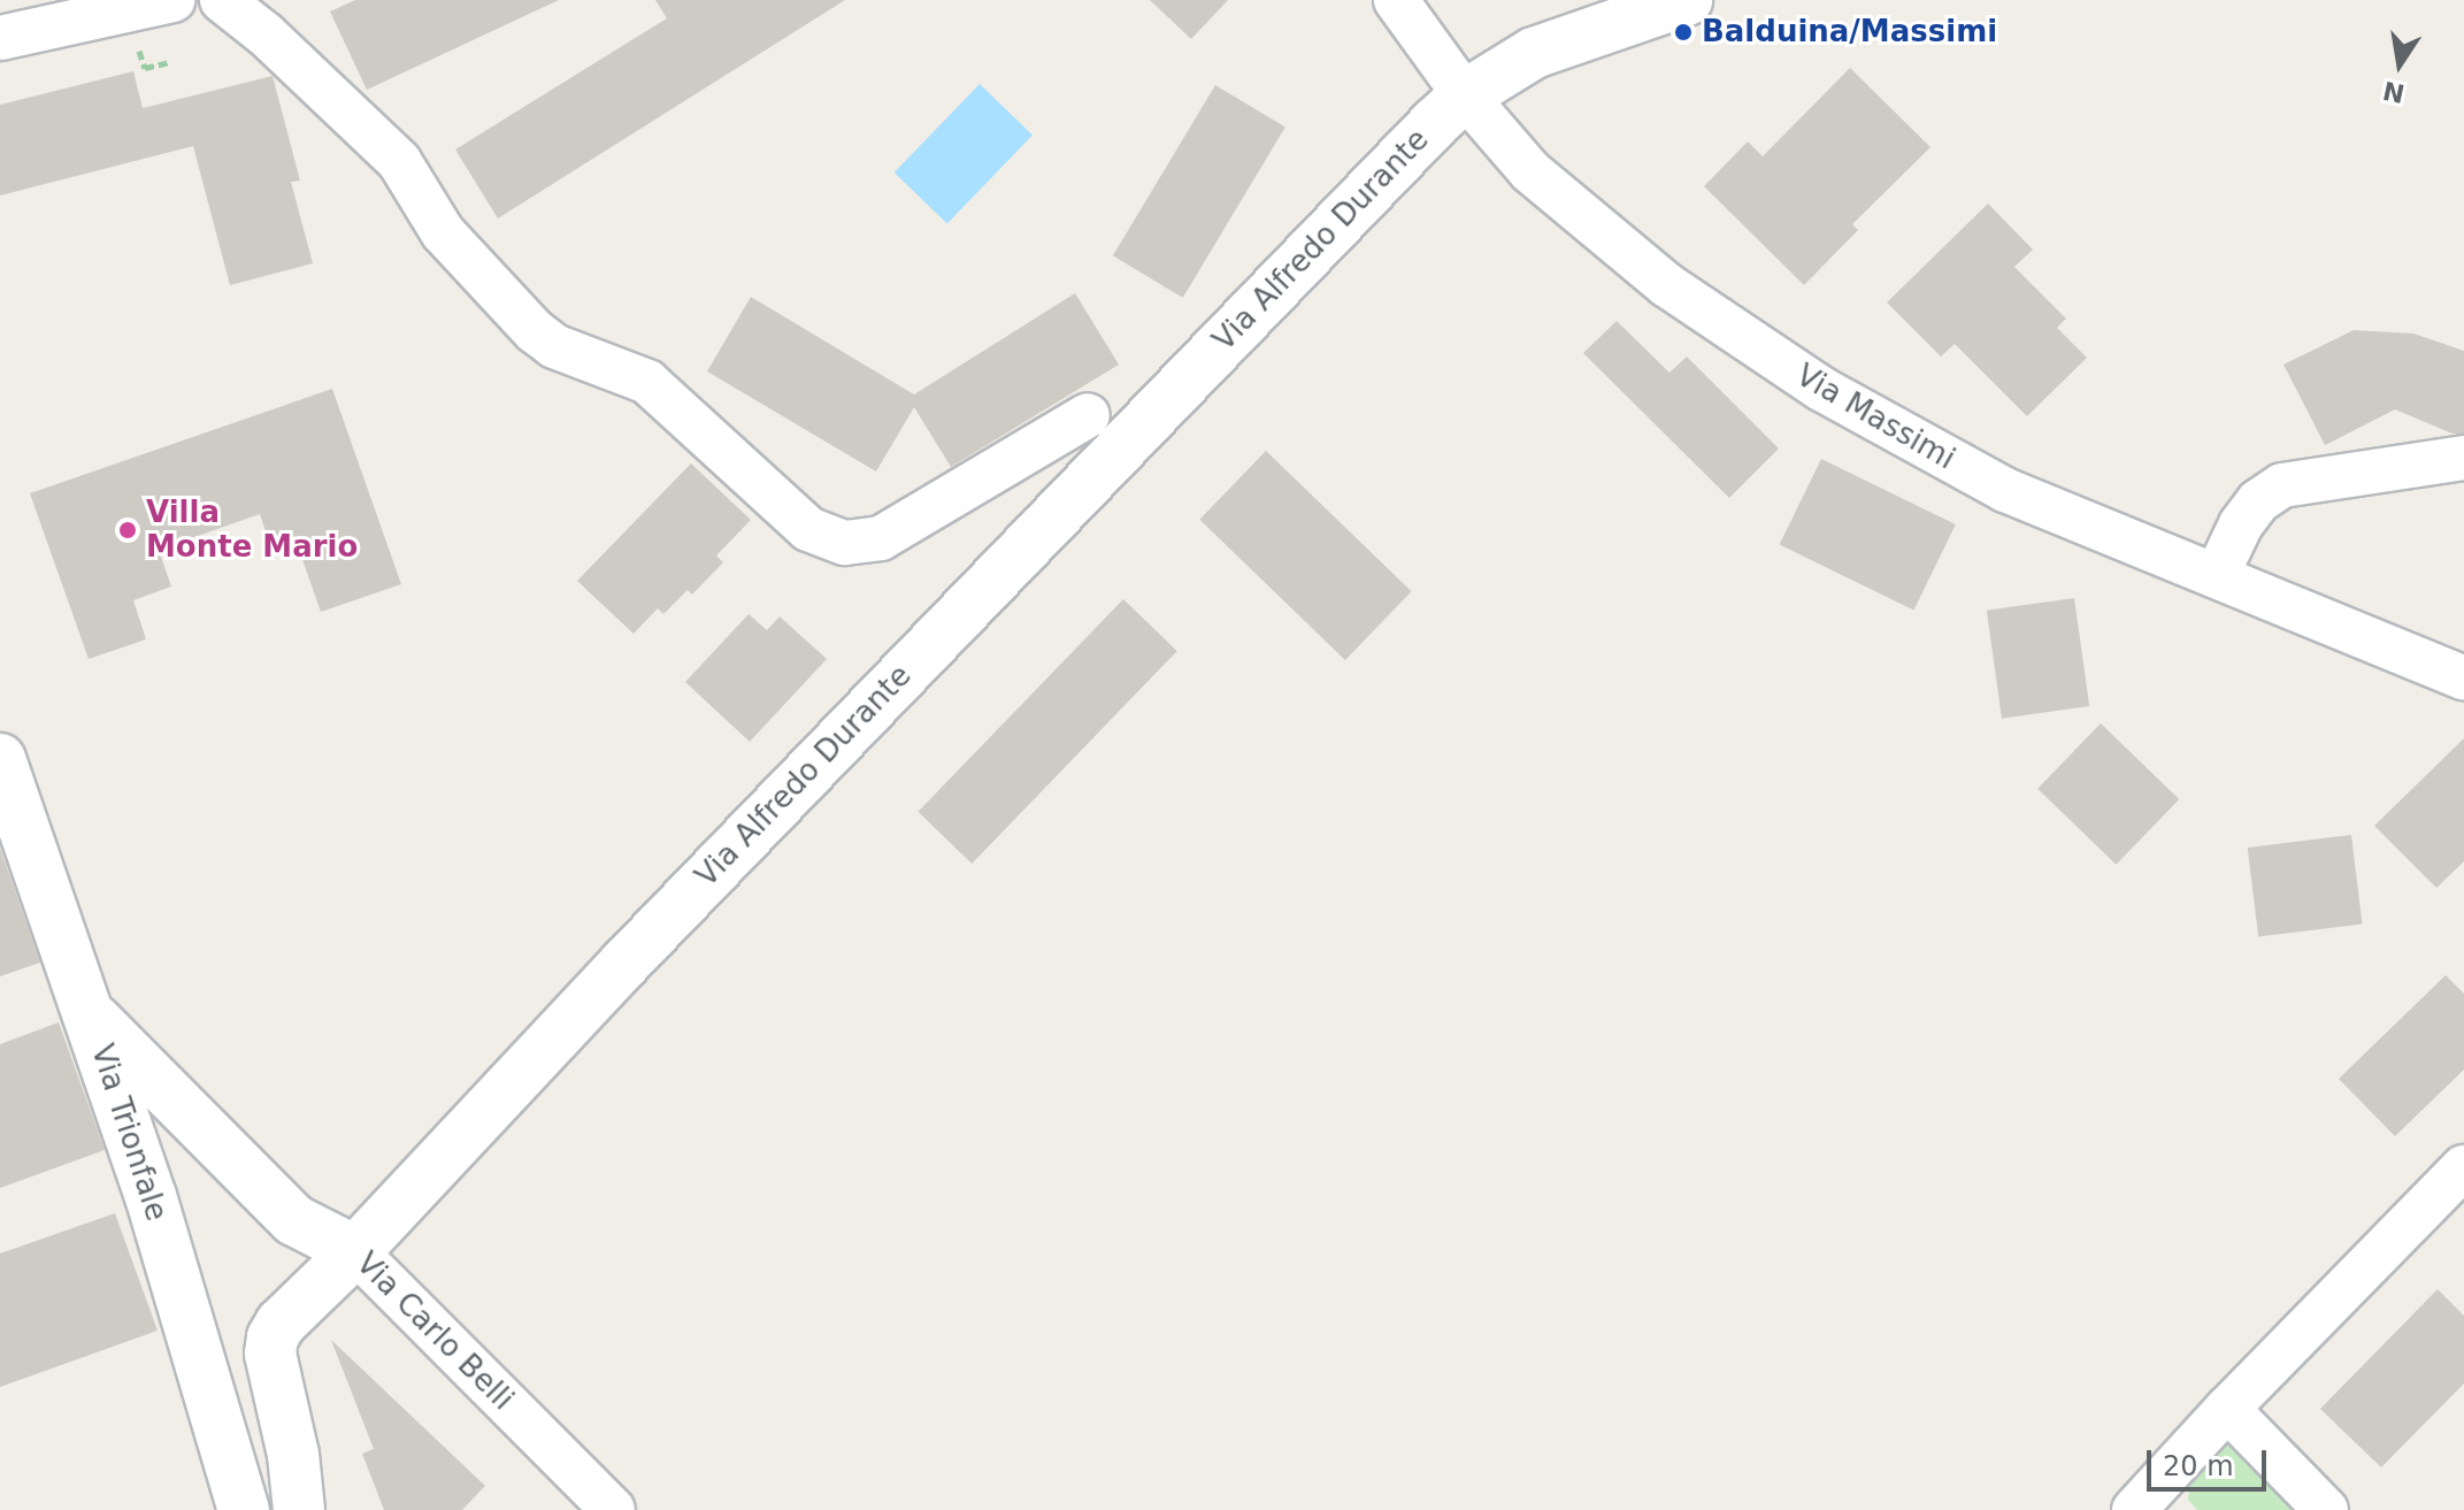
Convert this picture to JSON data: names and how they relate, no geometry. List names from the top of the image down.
{
  "streets": {
    "street": [
      "Via Alfredo Durante",
      "Via Massimi",
      "Via Trionfale",
      "Via Carlo Belli"
    ]
  },
  "crossings": [
    ["Via Alfredo Durante", "Via Massimi"],
    ["Via Alfredo Durante", "Via Carlo Belli"],
    ["Via Trionfale", "Via Carlo Belli"]
  ],
  "places": ["Balduina/Massimi", "Villa Monte Mario"],
  "scale_bar": "20 m",
  "north": "bottom"
}
